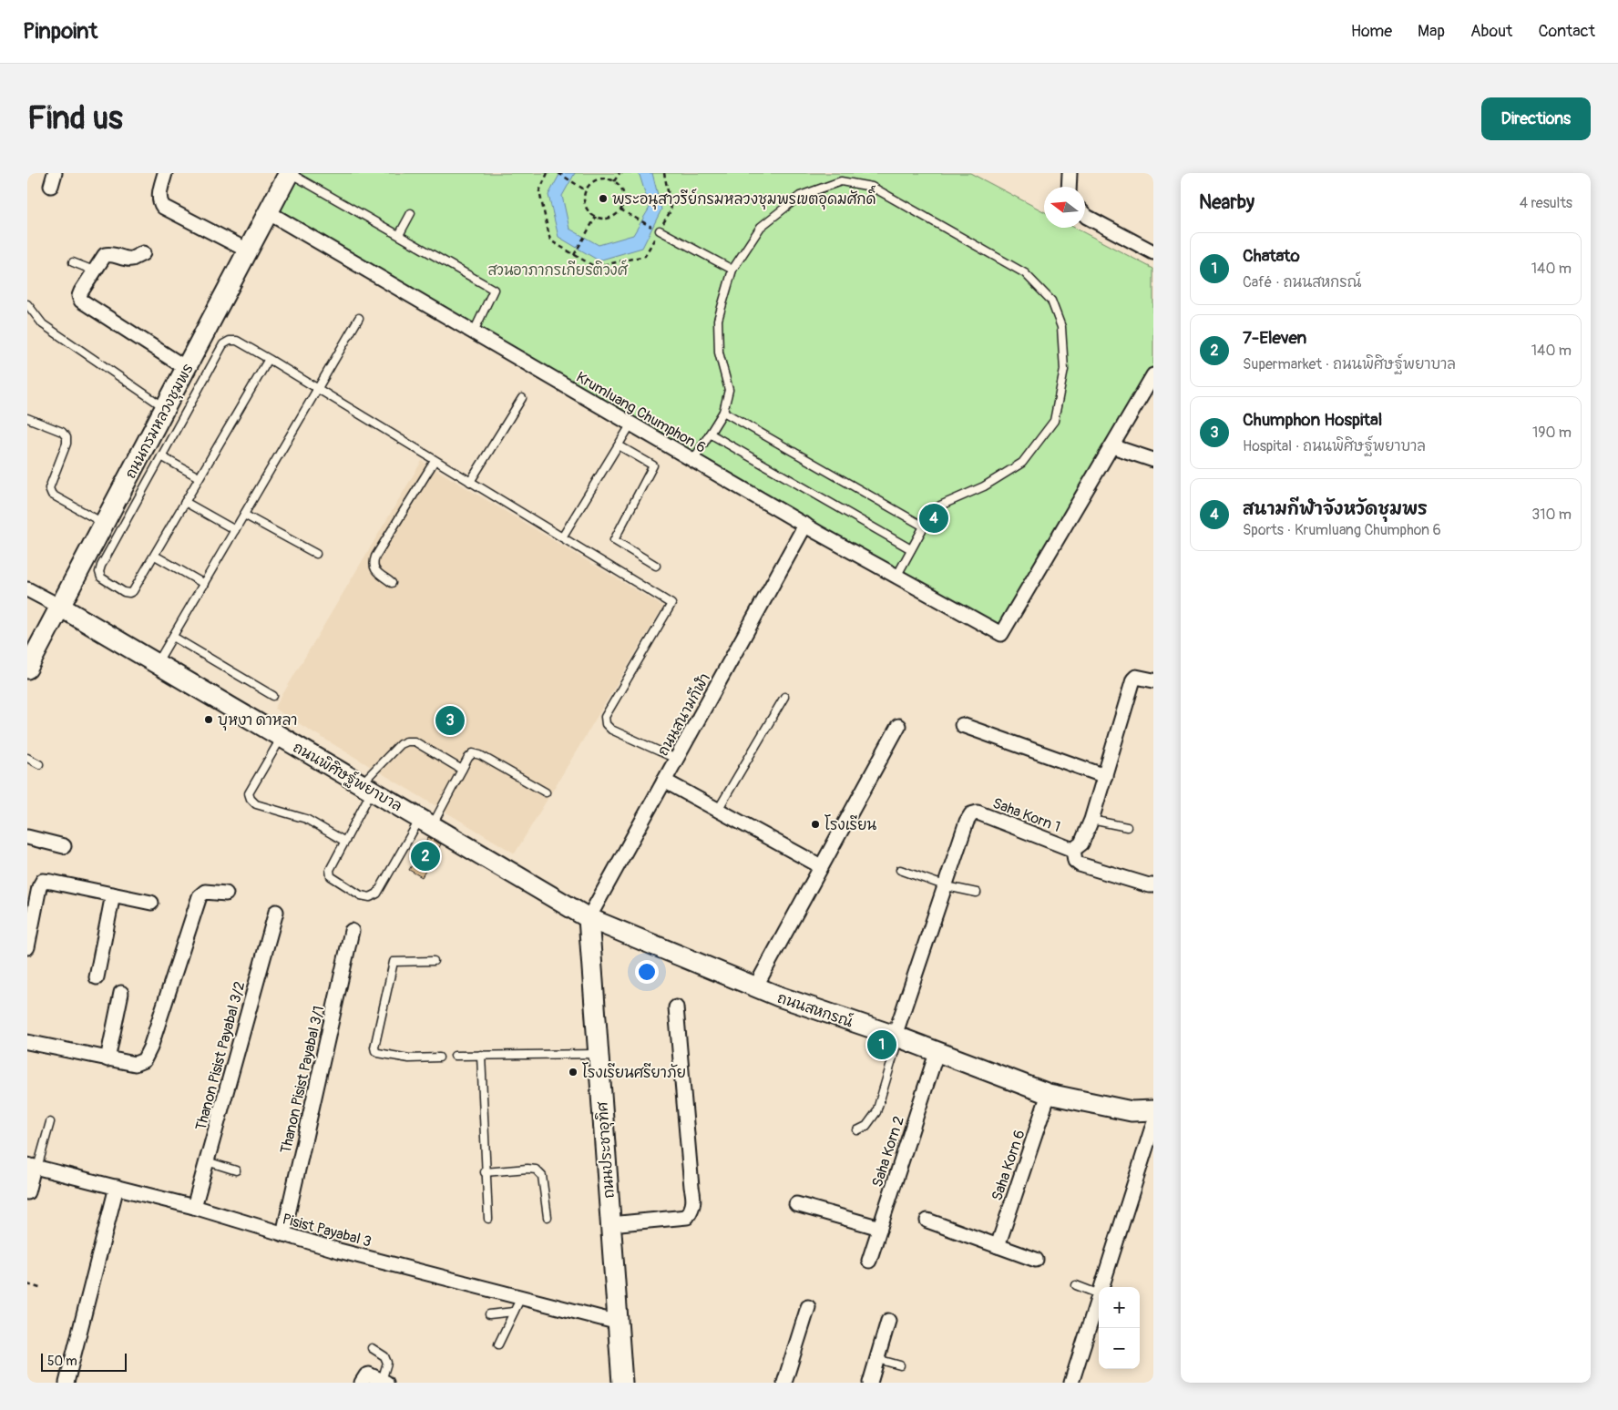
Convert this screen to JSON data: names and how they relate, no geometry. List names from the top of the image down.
{
  "streets": {
    "street": [
      "Krumluang Chumphon 6",
      "ถนนกรมหลวงชุมพร",
      "ถนนสนามกีฬา",
      "ถนนพิศิษฐ์พยาบาล",
      "Saha Korn 1",
      "ถนนสหกรณ์",
      "Thanon Pisist Payabal 3/2",
      "Thanon Pisist Payabal 3/1",
      "ถนนประชาอุทิศ",
      "Saha Korn 2",
      "Saha Korn 6",
      "Pisist Payabal 3"
    ]
  },
  "crossings": [
    ["Krumluang Chumphon 6", "ถนนกรมหลวงชุมพร"],
    ["Krumluang Chumphon 6", "ถนนสนามกีฬา"],
    ["ถนนกรมหลวงชุมพร", "ถนนพิศิษฐ์พยาบาล"],
    ["ถนนสนามกีฬา", "ถนนพิศิษฐ์พยาบาล"],
    ["ถนนสนามกีฬา", "ถนนสหกรณ์"],
    ["ถนนสนามกีฬา", "ถนนประชาอุทิศ"],
    ["ถนนพิศิษฐ์พยาบาล", "ถนนสหกรณ์"],
    ["ถนนพิศิษฐ์พยาบาล", "ถนนประชาอุทิศ"],
    ["Saha Korn 1", "ถนนสหกรณ์"],
    ["ถนนสหกรณ์", "ถนนประชาอุทิศ"],
    ["ถนนสหกรณ์", "Saha Korn 2"],
    ["ถนนสหกรณ์", "Saha Korn 6"],
    ["Thanon Pisist Payabal 3/2", "Pisist Payabal 3"],
    ["Thanon Pisist Payabal 3/1", "Pisist Payabal 3"],
    ["ถนนประชาอุทิศ", "Pisist Payabal 3"]
  ],
  "parks": ["สวนอาภากรเกียรติวงศ์"],
  "places": [
    "พระอนุสาวรีย์กรมหลวงชุมพรเขตอุดมศักดิ์",
    "บุหงา ดาหลา",
    "โรงเรียน",
    "โรงเรียนศรียาภัย"
  ],
  "scale_bar": "50 m",
  "north": "left",
  "page": {
    "header": "Pinpoint",
    "nav": [
      "Home",
      "Map",
      "About",
      "Contact"
    ],
    "buttons": "Directions",
    "title": "Find us",
    "heading": ["Nearby", "4 results"],
    "list": [
      {
        "mark": "1",
        "name": "Chatato",
        "note": "Café · ถนนสหกรณ์",
        "value": "140 m"
      },
      {
        "mark": "2",
        "name": "7-Eleven",
        "note": "Supermarket · ถนนพิศิษฐ์พยาบาล",
        "value": "140 m"
      },
      {
        "mark": "3",
        "name": "Chumphon Hospital",
        "note": "Hospital · ถนนพิศิษฐ์พยาบาล",
        "value": "190 m"
      },
      {
        "mark": "4",
        "name": "สนามกีฬาจังหวัดชุมพร",
        "note": "Sports · Krumluang Chumphon 6",
        "value": "310 m"
      }
    ],
    "pins": [
      "4",
      "3",
      "2",
      "1"
    ],
    "map_buttons": ["+", "−"],
    "scale": "50 m"
  }
}
